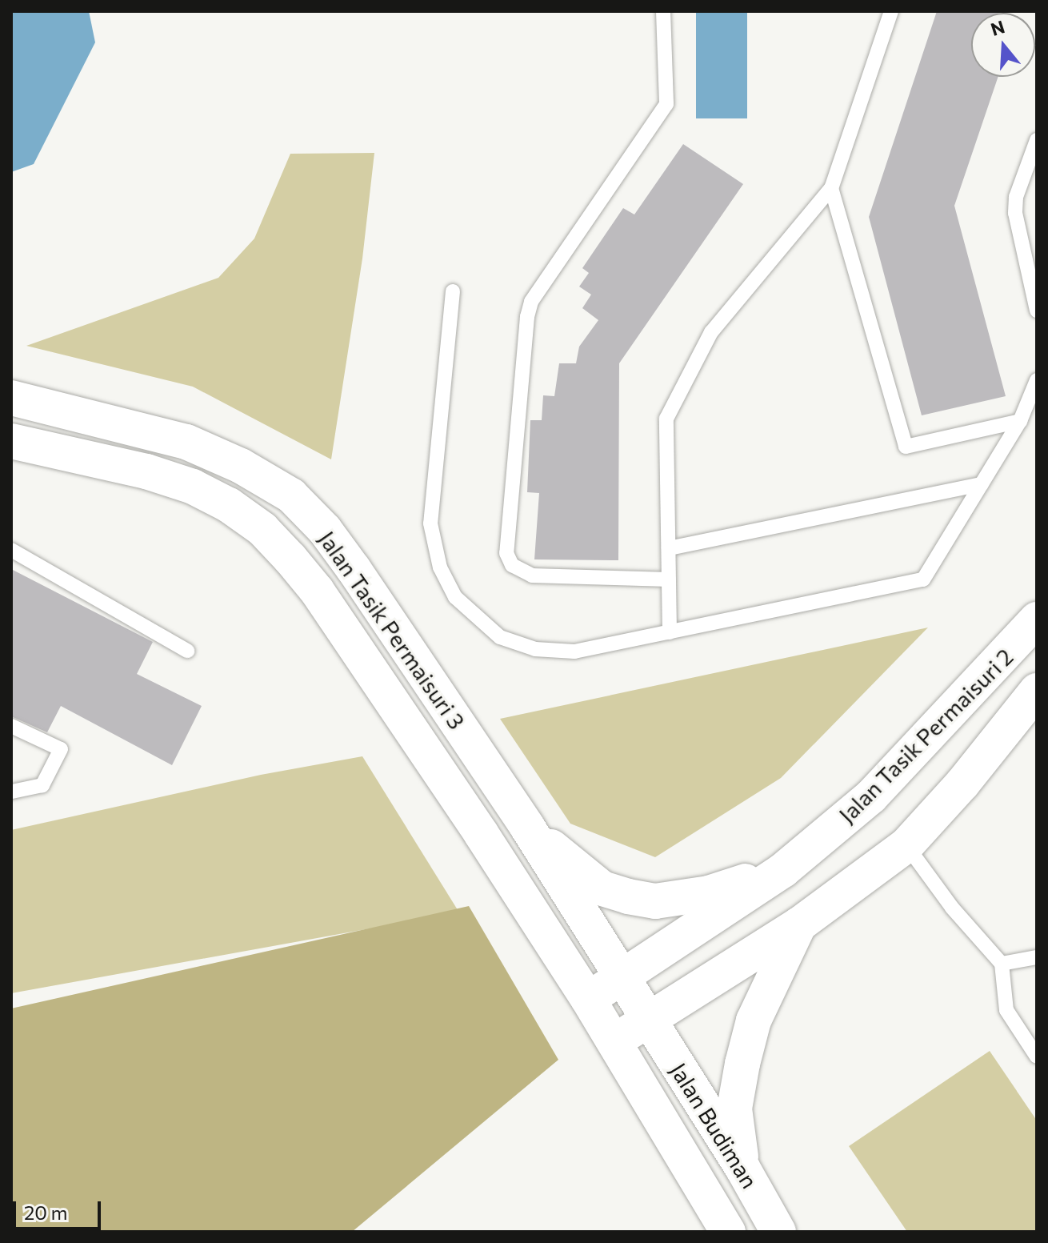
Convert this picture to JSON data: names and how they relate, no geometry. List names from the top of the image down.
{
  "streets": {
    "street": ["Jalan Tasik Permaisuri 3", "Jalan Tasik Permaisuri 2", "Jalan Budiman"]
  },
  "crossings": [
    ["Jalan Tasik Permaisuri 3", "Jalan Tasik Permaisuri 2"],
    ["Jalan Tasik Permaisuri 3", "Jalan Budiman"]
  ],
  "scale_bar": "20 m",
  "north": "top"
}
